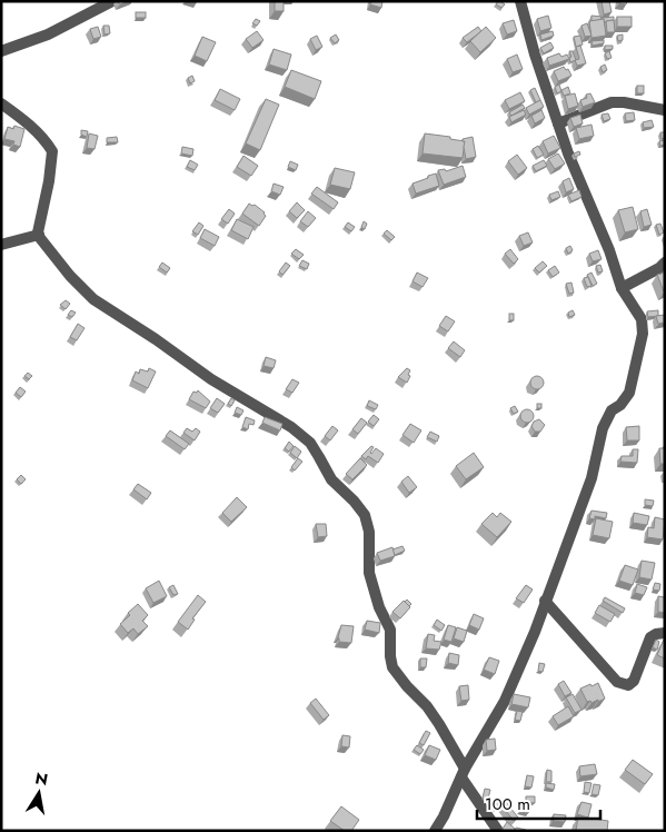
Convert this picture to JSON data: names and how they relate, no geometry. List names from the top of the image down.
{
  "scale_bar": "100 m",
  "north": "top"
}
